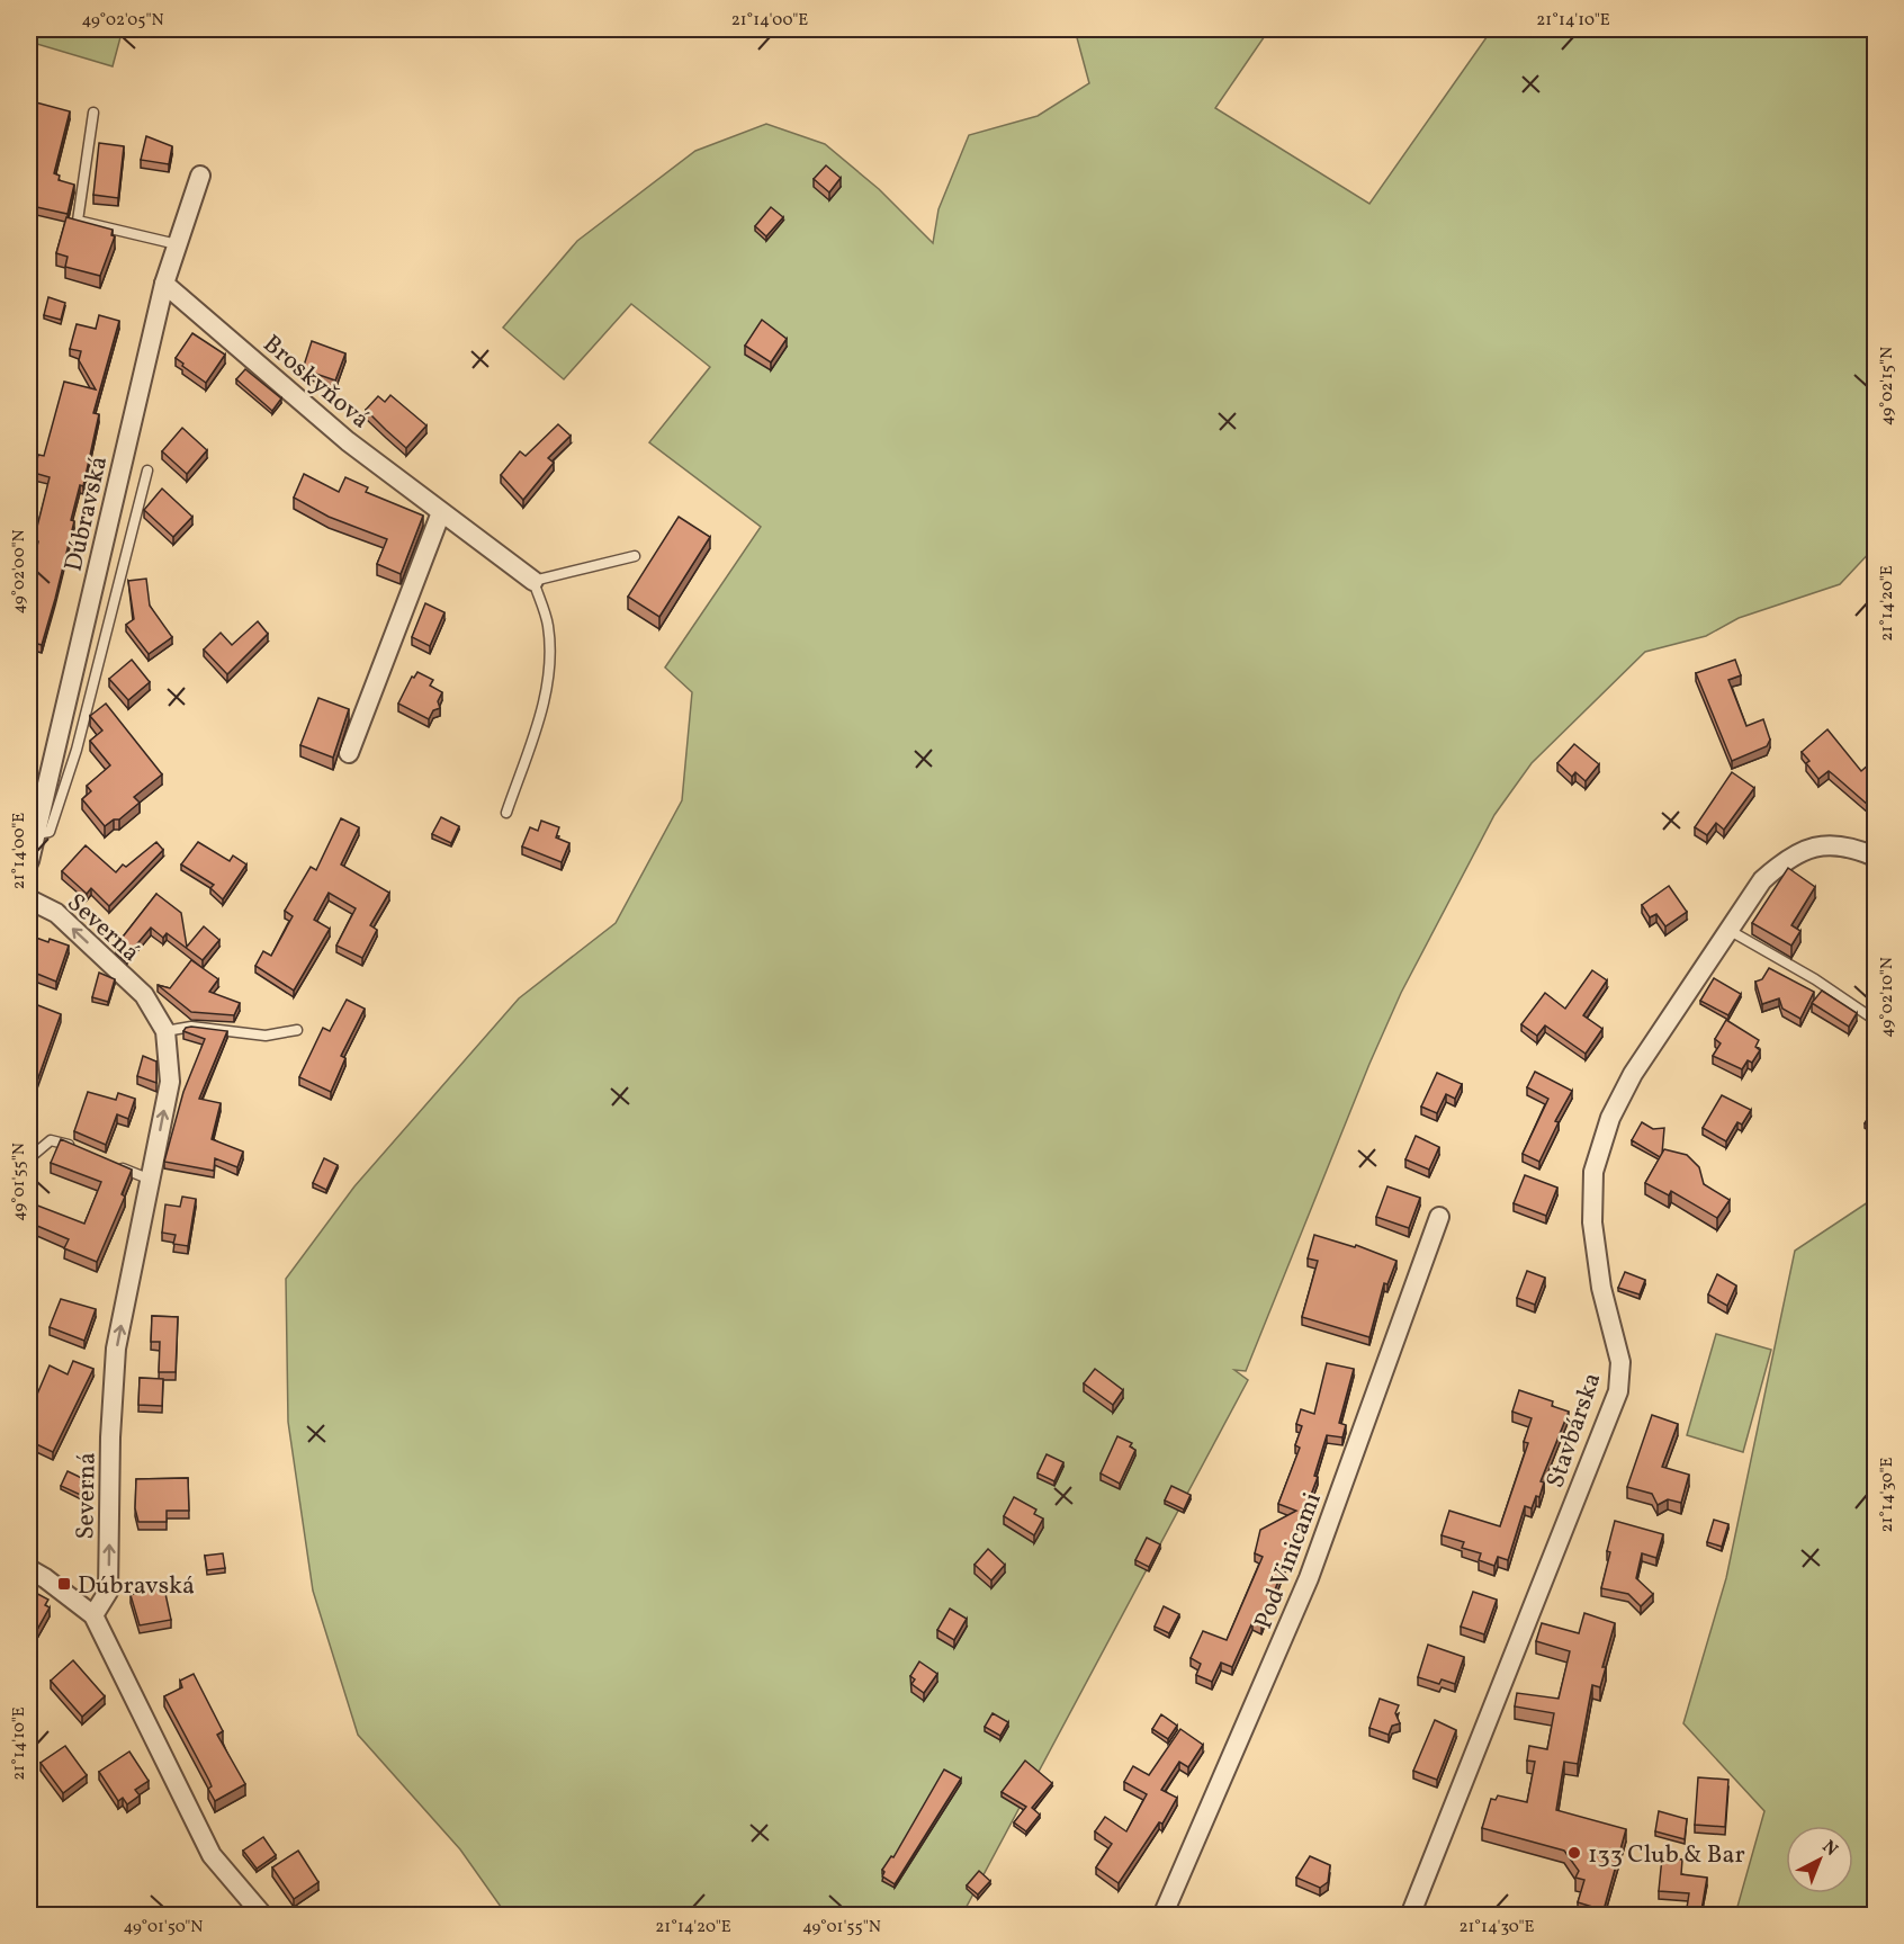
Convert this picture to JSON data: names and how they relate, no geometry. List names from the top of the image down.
{
  "streets": {
    "street": [
      "Broskyňová",
      "Dúbravská",
      "Severná",
      "Stavbárska",
      "Pod Vinicami"
    ]
  },
  "crossings": [
    ["Broskyňová", "Dúbravská"]
  ],
  "one_way": ["Severná"],
  "places": {
    "transit": ["Dúbravská"],
    "other": ["133 Club & Bar"]
  },
  "north": "top right",
  "coordinates": [
    "49°02'05\"N",
    "21°14'00\"E",
    "21°14'10\"E",
    "49°02'15\"N",
    "49°02'00\"N",
    "21°14'20\"E",
    "49°02'10\"N",
    "49°01'55\"N",
    "21°14'30\"E",
    "49°01'50\"N"
  ]
}
